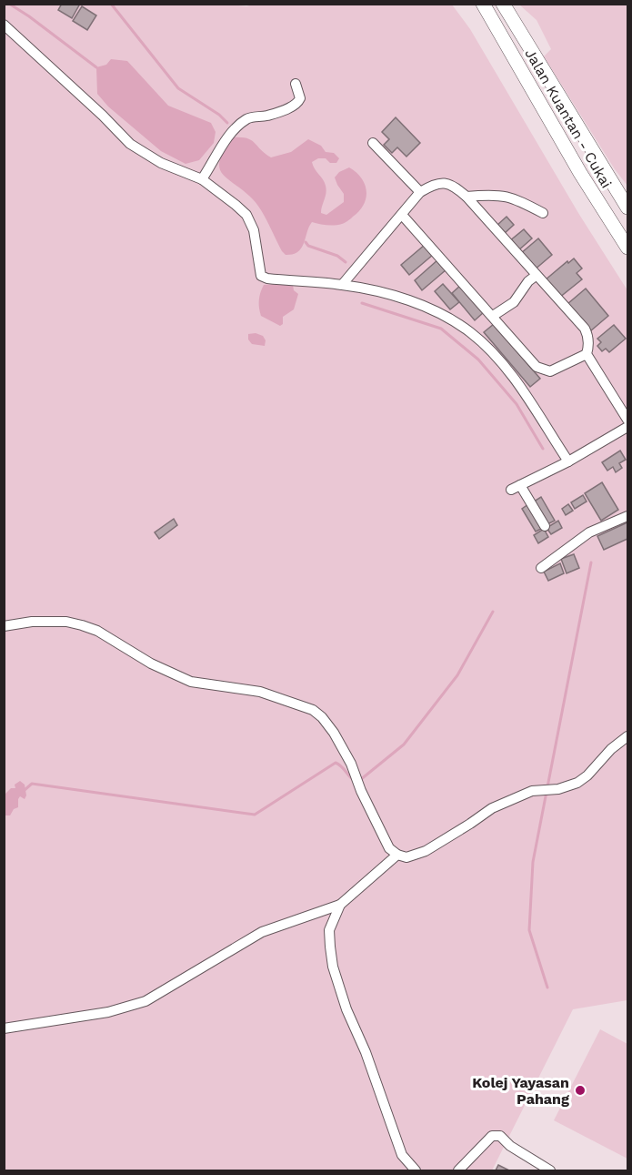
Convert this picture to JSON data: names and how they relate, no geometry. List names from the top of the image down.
{
  "streets": {
    "highway": ["Jalan Kuantan - Cukai"]
  },
  "places": ["Kolej Yayasan Pahang"]
}
